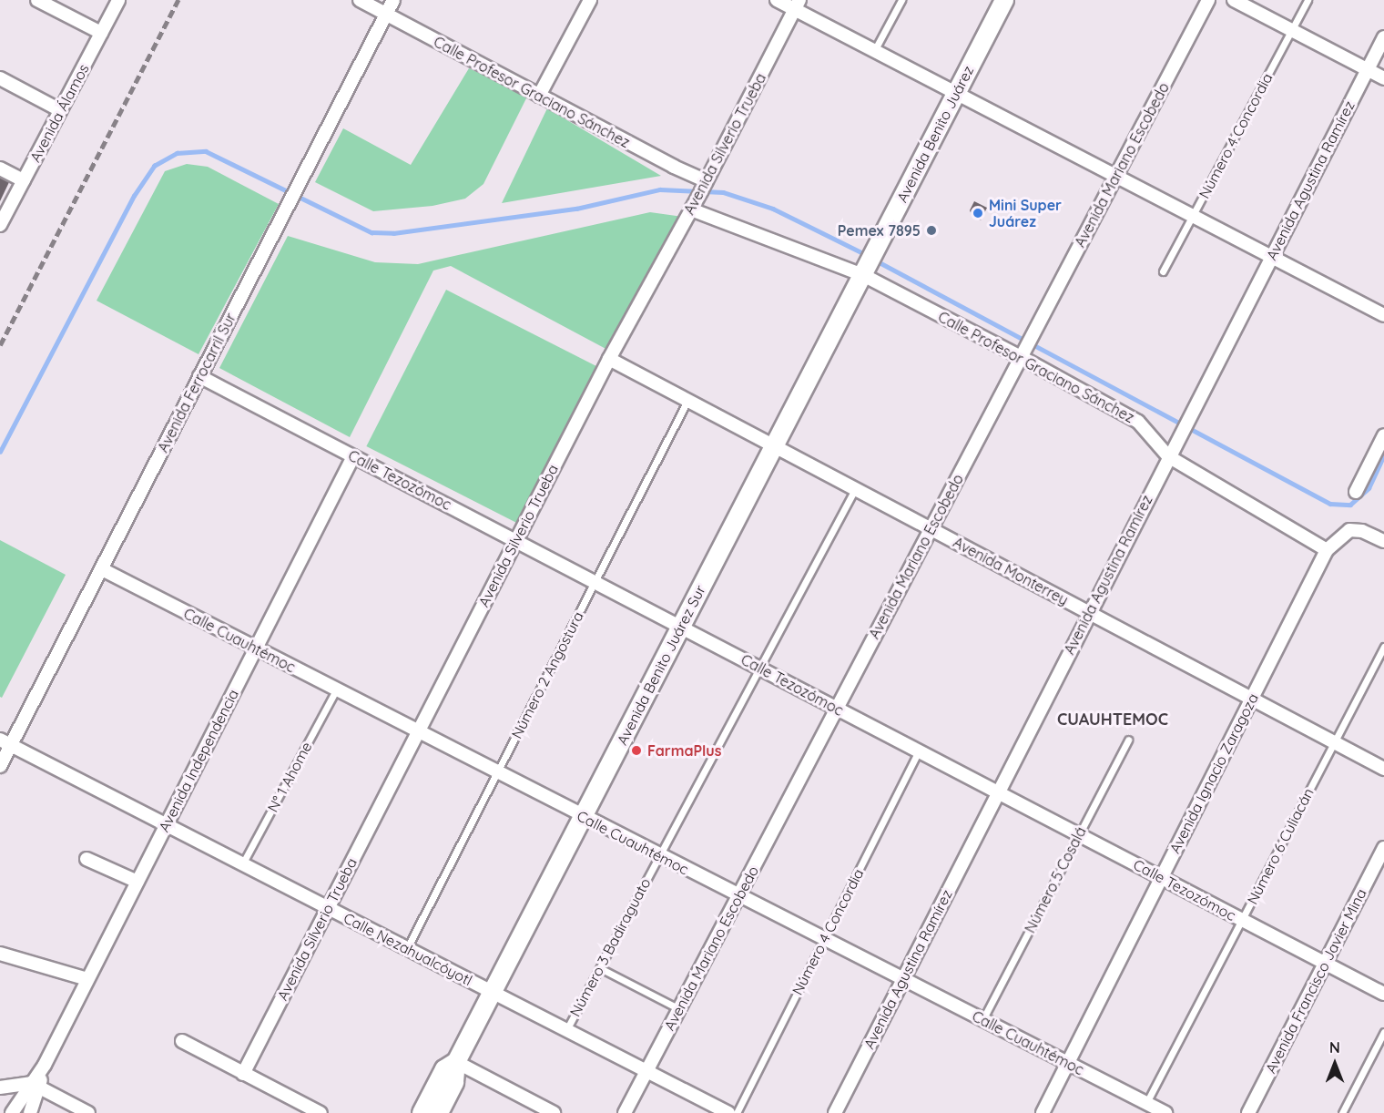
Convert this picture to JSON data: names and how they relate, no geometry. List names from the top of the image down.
{
  "streets": {
    "street": [
      "Calle Profesor Graciano Sánchez",
      "Avenida Álamos",
      "Avenida Benito Juárez",
      "Avenida Silverio Trueba",
      "Avenida Mariano Escobedo",
      "Avenida Agustina Ramírez",
      "Avenida Ferrocarril Sur",
      "Calle Tezozómoc",
      "Avenida Monterrey",
      "Calle Cuauhtémoc",
      "Avenida Benito Juárez Sur",
      "Avenida Independencia",
      "Avenida Ignacio Zaragoza",
      "Calle Nezahualcóyotl",
      "Avenida Francisco Javier Mina"
    ],
    "lane": [
      "Número 4 Concordia",
      "Número 2 Angostura",
      "N° 1 Ahome",
      "Número 6 Culiacán",
      "Número 5 Cosalá",
      "Número 3 Badiraguato"
    ]
  },
  "crossings": [
    ["Calle Profesor Graciano Sánchez", "Avenida Benito Juárez"],
    ["Calle Profesor Graciano Sánchez", "Avenida Silverio Trueba"],
    ["Calle Profesor Graciano Sánchez", "Avenida Mariano Escobedo"],
    ["Calle Profesor Graciano Sánchez", "Avenida Agustina Ramírez"],
    ["Calle Profesor Graciano Sánchez", "Avenida Ferrocarril Sur"],
    ["Calle Profesor Graciano Sánchez", "Avenida Benito Juárez Sur"],
    ["Calle Profesor Graciano Sánchez", "Avenida Ignacio Zaragoza"],
    ["Avenida Benito Juárez", "Avenida Benito Juárez Sur"],
    ["Número 4 Concordia", "Calle Tezozómoc"],
    ["Número 4 Concordia", "Calle Cuauhtémoc"],
    ["Avenida Silverio Trueba", "Calle Tezozómoc"],
    ["Avenida Silverio Trueba", "Avenida Monterrey"],
    ["Avenida Silverio Trueba", "Calle Cuauhtémoc"],
    ["Avenida Silverio Trueba", "Calle Nezahualcóyotl"],
    ["Avenida Mariano Escobedo", "Calle Tezozómoc"],
    ["Avenida Mariano Escobedo", "Avenida Monterrey"],
    ["Avenida Mariano Escobedo", "Calle Cuauhtémoc"],
    ["Avenida Mariano Escobedo", "Calle Nezahualcóyotl"],
    ["Avenida Agustina Ramírez", "Calle Tezozómoc"],
    ["Avenida Agustina Ramírez", "Avenida Monterrey"],
    ["Avenida Agustina Ramírez", "Calle Cuauhtémoc"],
    ["Avenida Ferrocarril Sur", "Calle Tezozómoc"],
    ["Avenida Ferrocarril Sur", "Calle Cuauhtémoc"],
    ["Avenida Ferrocarril Sur", "Calle Nezahualcóyotl"],
    ["Calle Tezozómoc", "Avenida Benito Juárez Sur"],
    ["Calle Tezozómoc", "Número 2 Angostura"],
    ["Calle Tezozómoc", "Avenida Independencia"],
    ["Calle Tezozómoc", "Avenida Ignacio Zaragoza"],
    ["Calle Tezozómoc", "Número 6 Culiacán"],
    ["Calle Tezozómoc", "Número 5 Cosalá"],
    ["Calle Tezozómoc", "Número 3 Badiraguato"],
    ["Calle Tezozómoc", "Avenida Francisco Javier Mina"],
    ["Avenida Monterrey", "Avenida Benito Juárez Sur"],
    ["Avenida Monterrey", "Número 2 Angostura"],
    ["Avenida Monterrey", "Avenida Ignacio Zaragoza"],
    ["Avenida Monterrey", "Número 6 Culiacán"],
    ["Avenida Monterrey", "Número 3 Badiraguato"],
    ["Calle Cuauhtémoc", "Avenida Benito Juárez Sur"],
    ["Calle Cuauhtémoc", "Número 2 Angostura"],
    ["Calle Cuauhtémoc", "Avenida Independencia"],
    ["Calle Cuauhtémoc", "Avenida Ignacio Zaragoza"],
    ["Calle Cuauhtémoc", "N° 1 Ahome"],
    ["Calle Cuauhtémoc", "Número 6 Culiacán"],
    ["Calle Cuauhtémoc", "Número 5 Cosalá"],
    ["Calle Cuauhtémoc", "Número 3 Badiraguato"],
    ["Avenida Benito Juárez Sur", "Calle Nezahualcóyotl"],
    ["Número 2 Angostura", "Calle Nezahualcóyotl"],
    ["Avenida Independencia", "Calle Nezahualcóyotl"],
    ["N° 1 Ahome", "Calle Nezahualcóyotl"],
    ["Número 3 Badiraguato", "Calle Nezahualcóyotl"]
  ],
  "districts": ["CUAUHTEMOC"],
  "places": ["Mini Super Juárez", "Pemex 7895", "FarmaPlus"],
  "north": "top"
}
